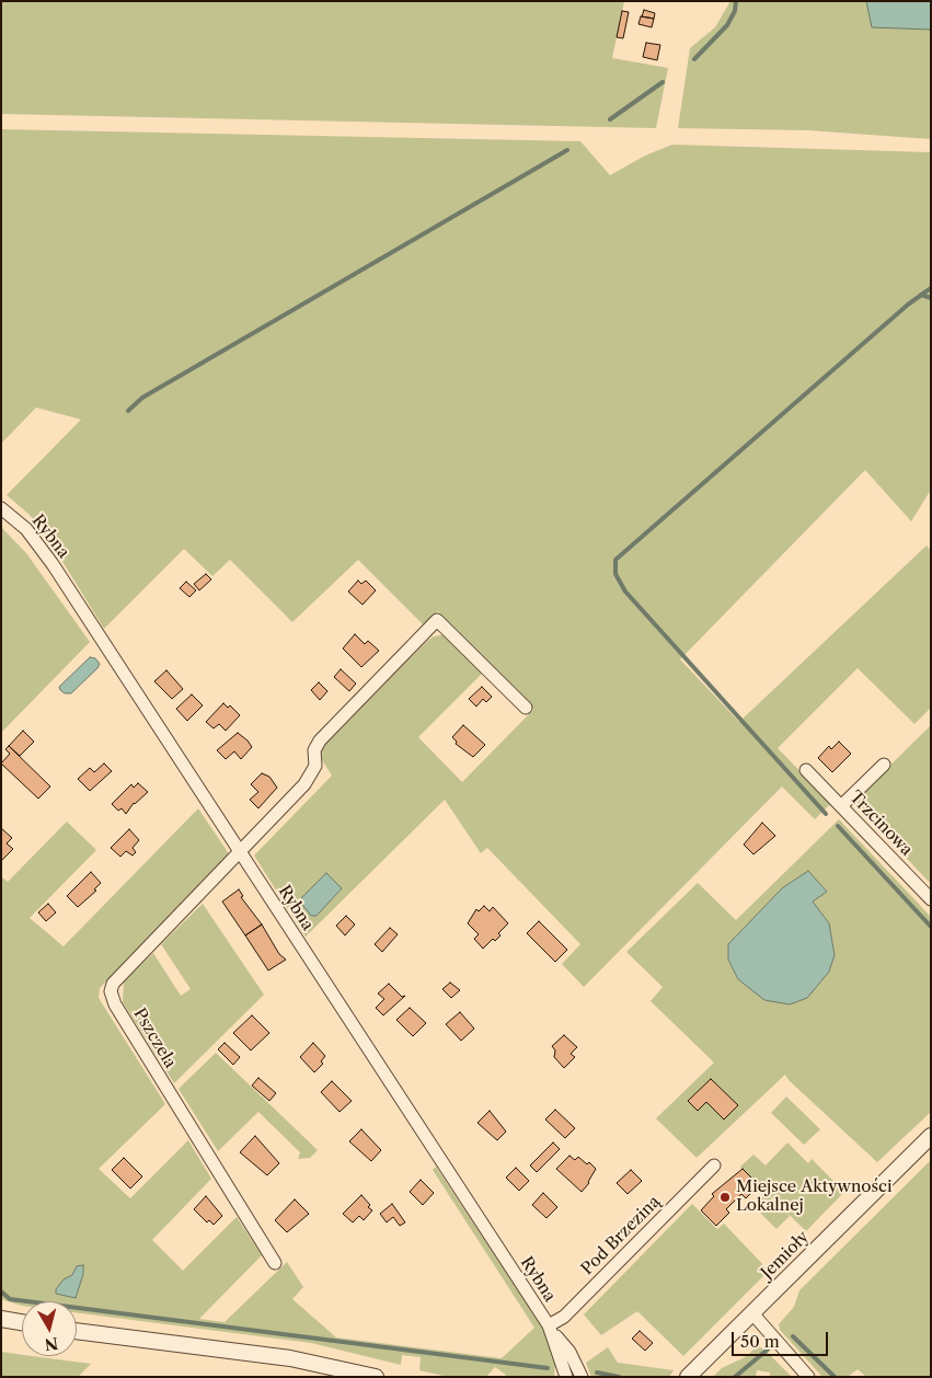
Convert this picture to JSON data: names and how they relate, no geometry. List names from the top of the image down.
{
  "streets": {
    "street": [
      "Rybna",
      "Trzcinowa",
      "Pszczela",
      "Pod Brzeziną",
      "Jemioły"
    ]
  },
  "crossings": [
    ["Rybna", "Pszczela"],
    ["Rybna", "Pod Brzeziną"]
  ],
  "places": ["Miejsce Aktywności Lokalnej"],
  "scale_bar": "50 m",
  "north": "bottom"
}
